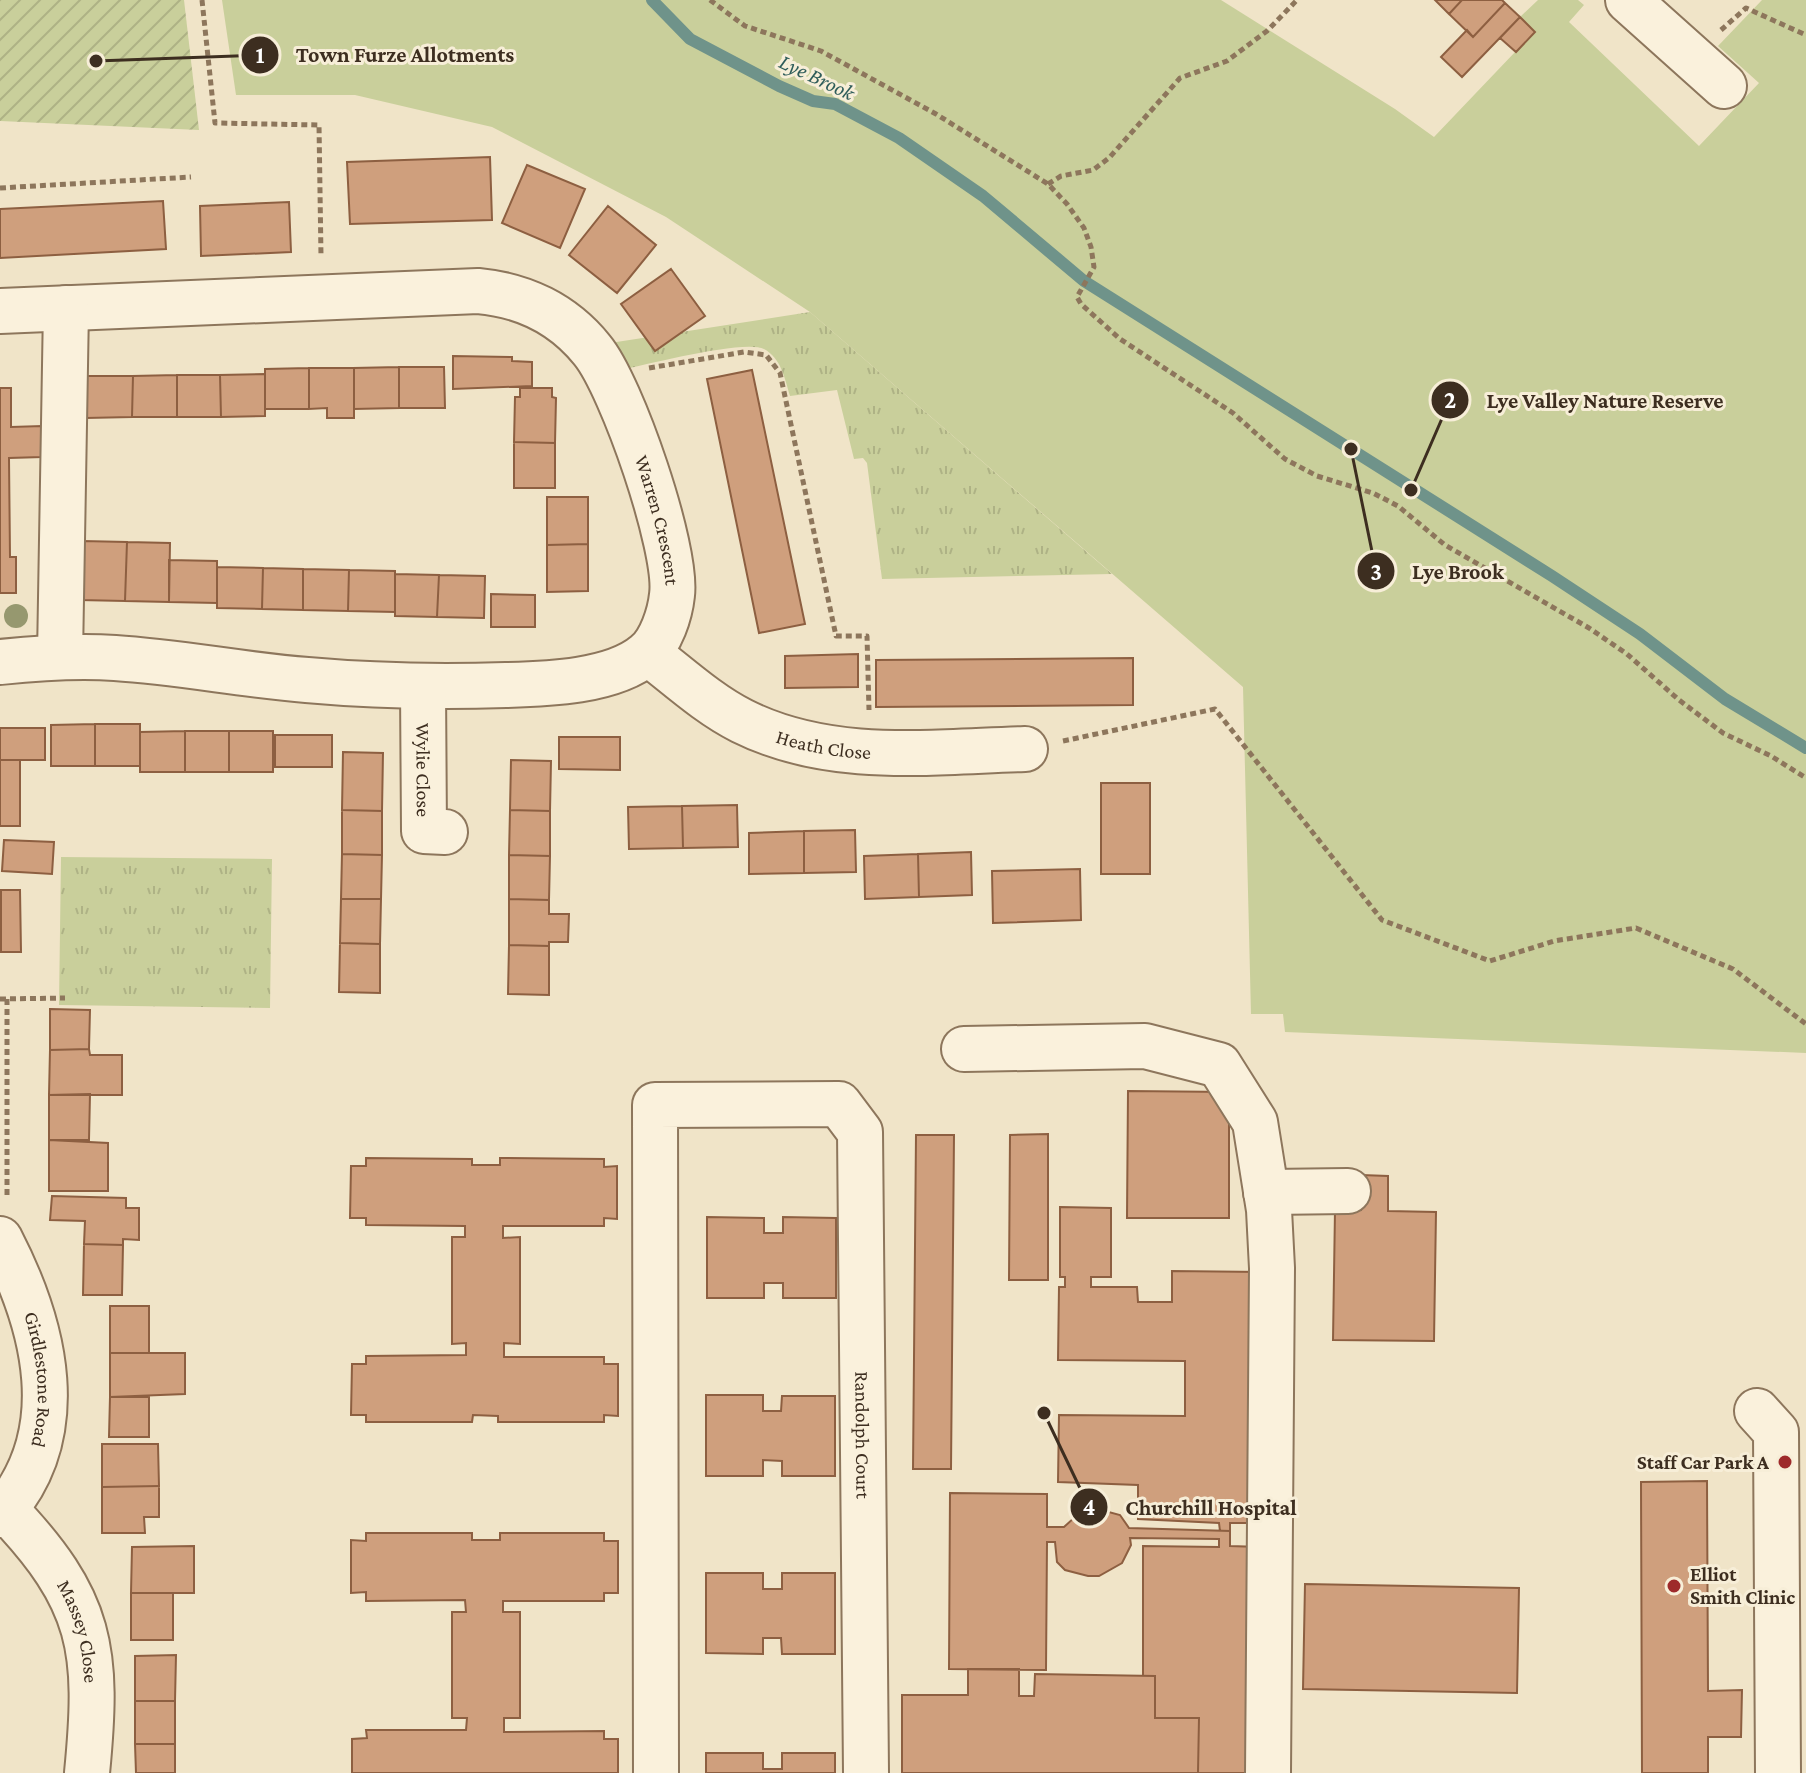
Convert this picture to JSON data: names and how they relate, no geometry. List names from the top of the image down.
{
  "streets": {
    "street": [
      "Warren Crescent",
      "Heath Close",
      "Wylie Close",
      "Girdlestone Road",
      "Randolph Court",
      "Massey Close"
    ]
  },
  "crossings": [
    ["Warren Crescent", "Heath Close"],
    ["Girdlestone Road", "Massey Close"]
  ],
  "water": ["Lye Brook"],
  "places": [
    "Town Furze Allotments",
    "Lye Brook",
    "Lye Valley Nature Reserve",
    "Churchill Hospital",
    "Staff Car Park A",
    "Elliot Smith Clinic"
  ]
}
